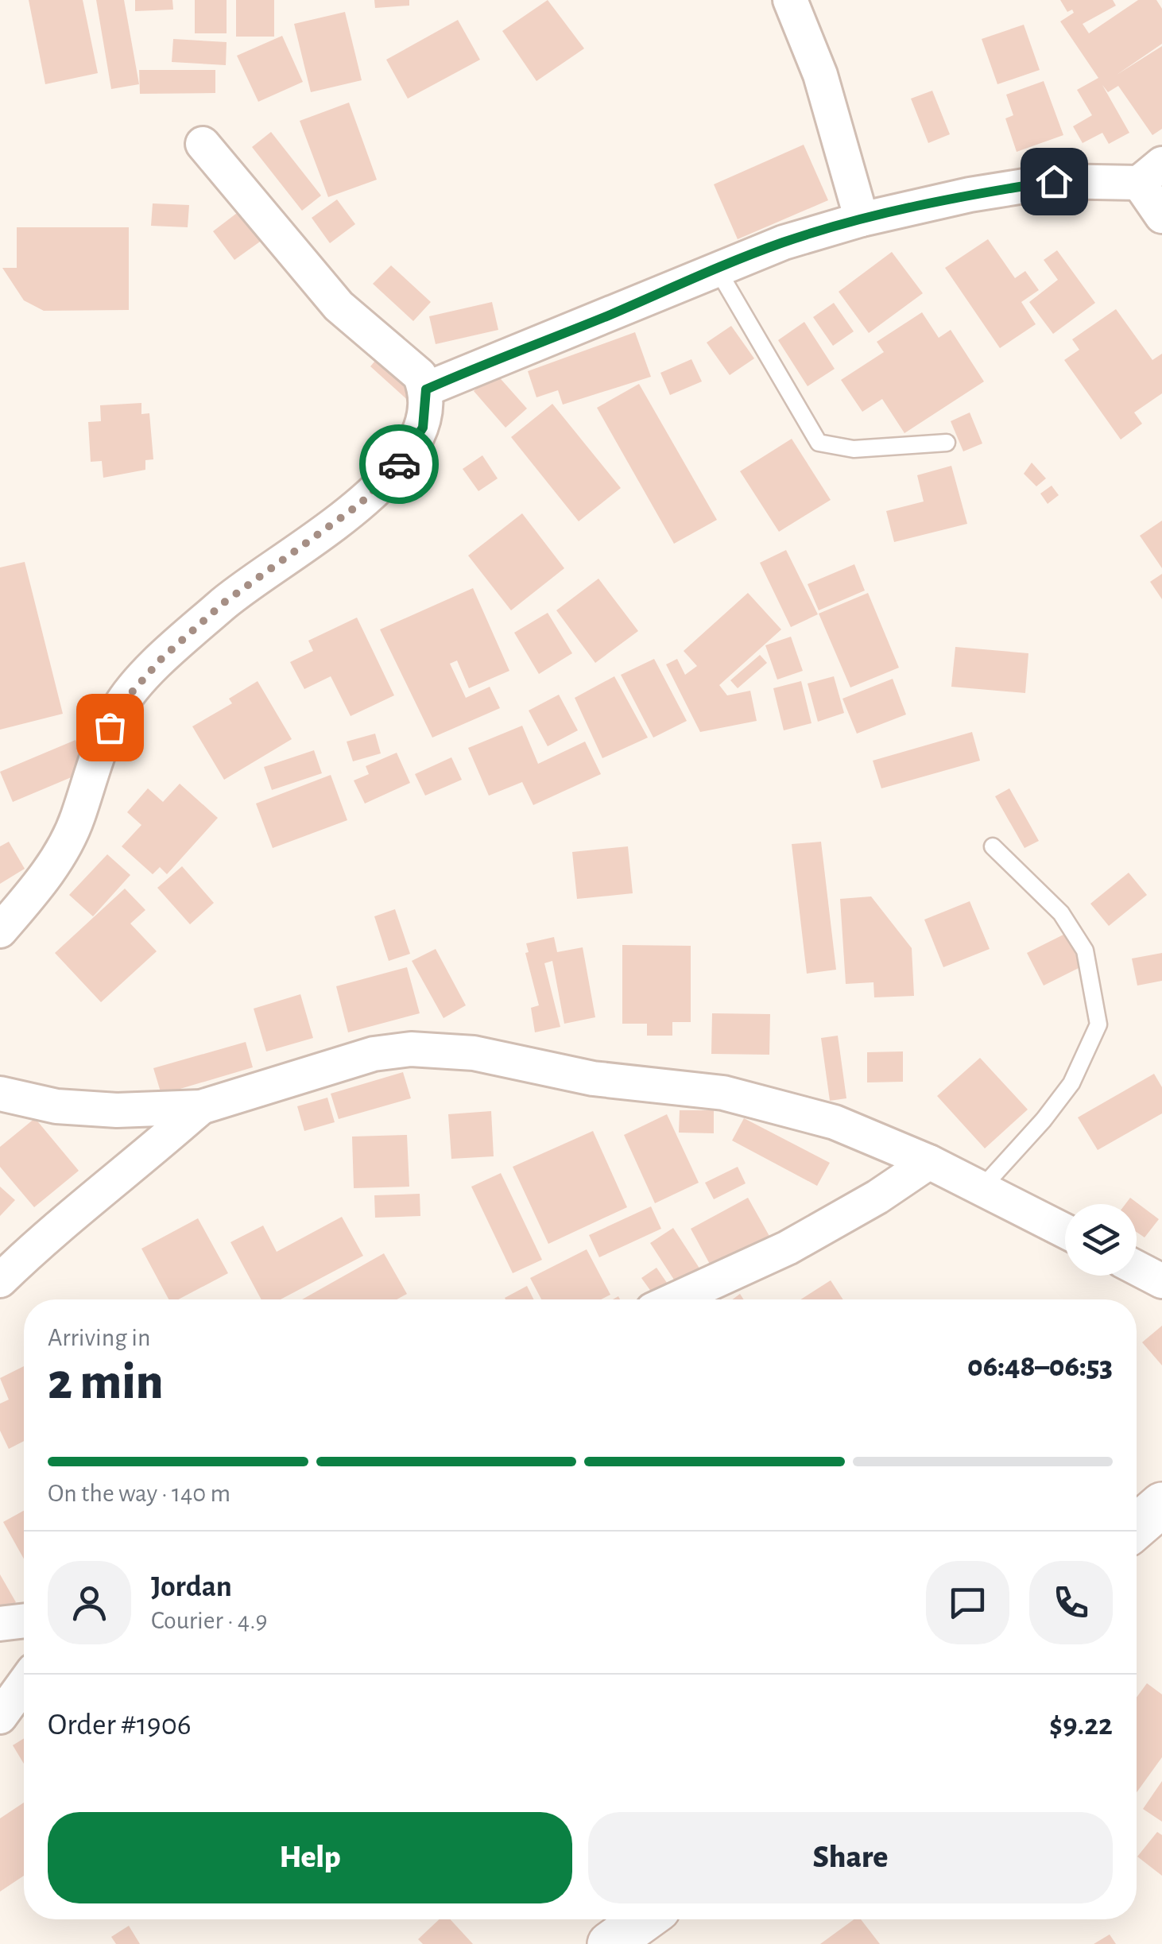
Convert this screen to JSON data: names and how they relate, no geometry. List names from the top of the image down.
{
  "page": {
    "heading": ["2 min", "Arriving in", "06:48–06:53"],
    "panel": [
      "Jordan",
      "Courier · 4.9",
      "Order #1906",
      "$9.22"
    ],
    "bar": "On the way · 140 m",
    "buttons": ["Help", "Share"]
  }
}
